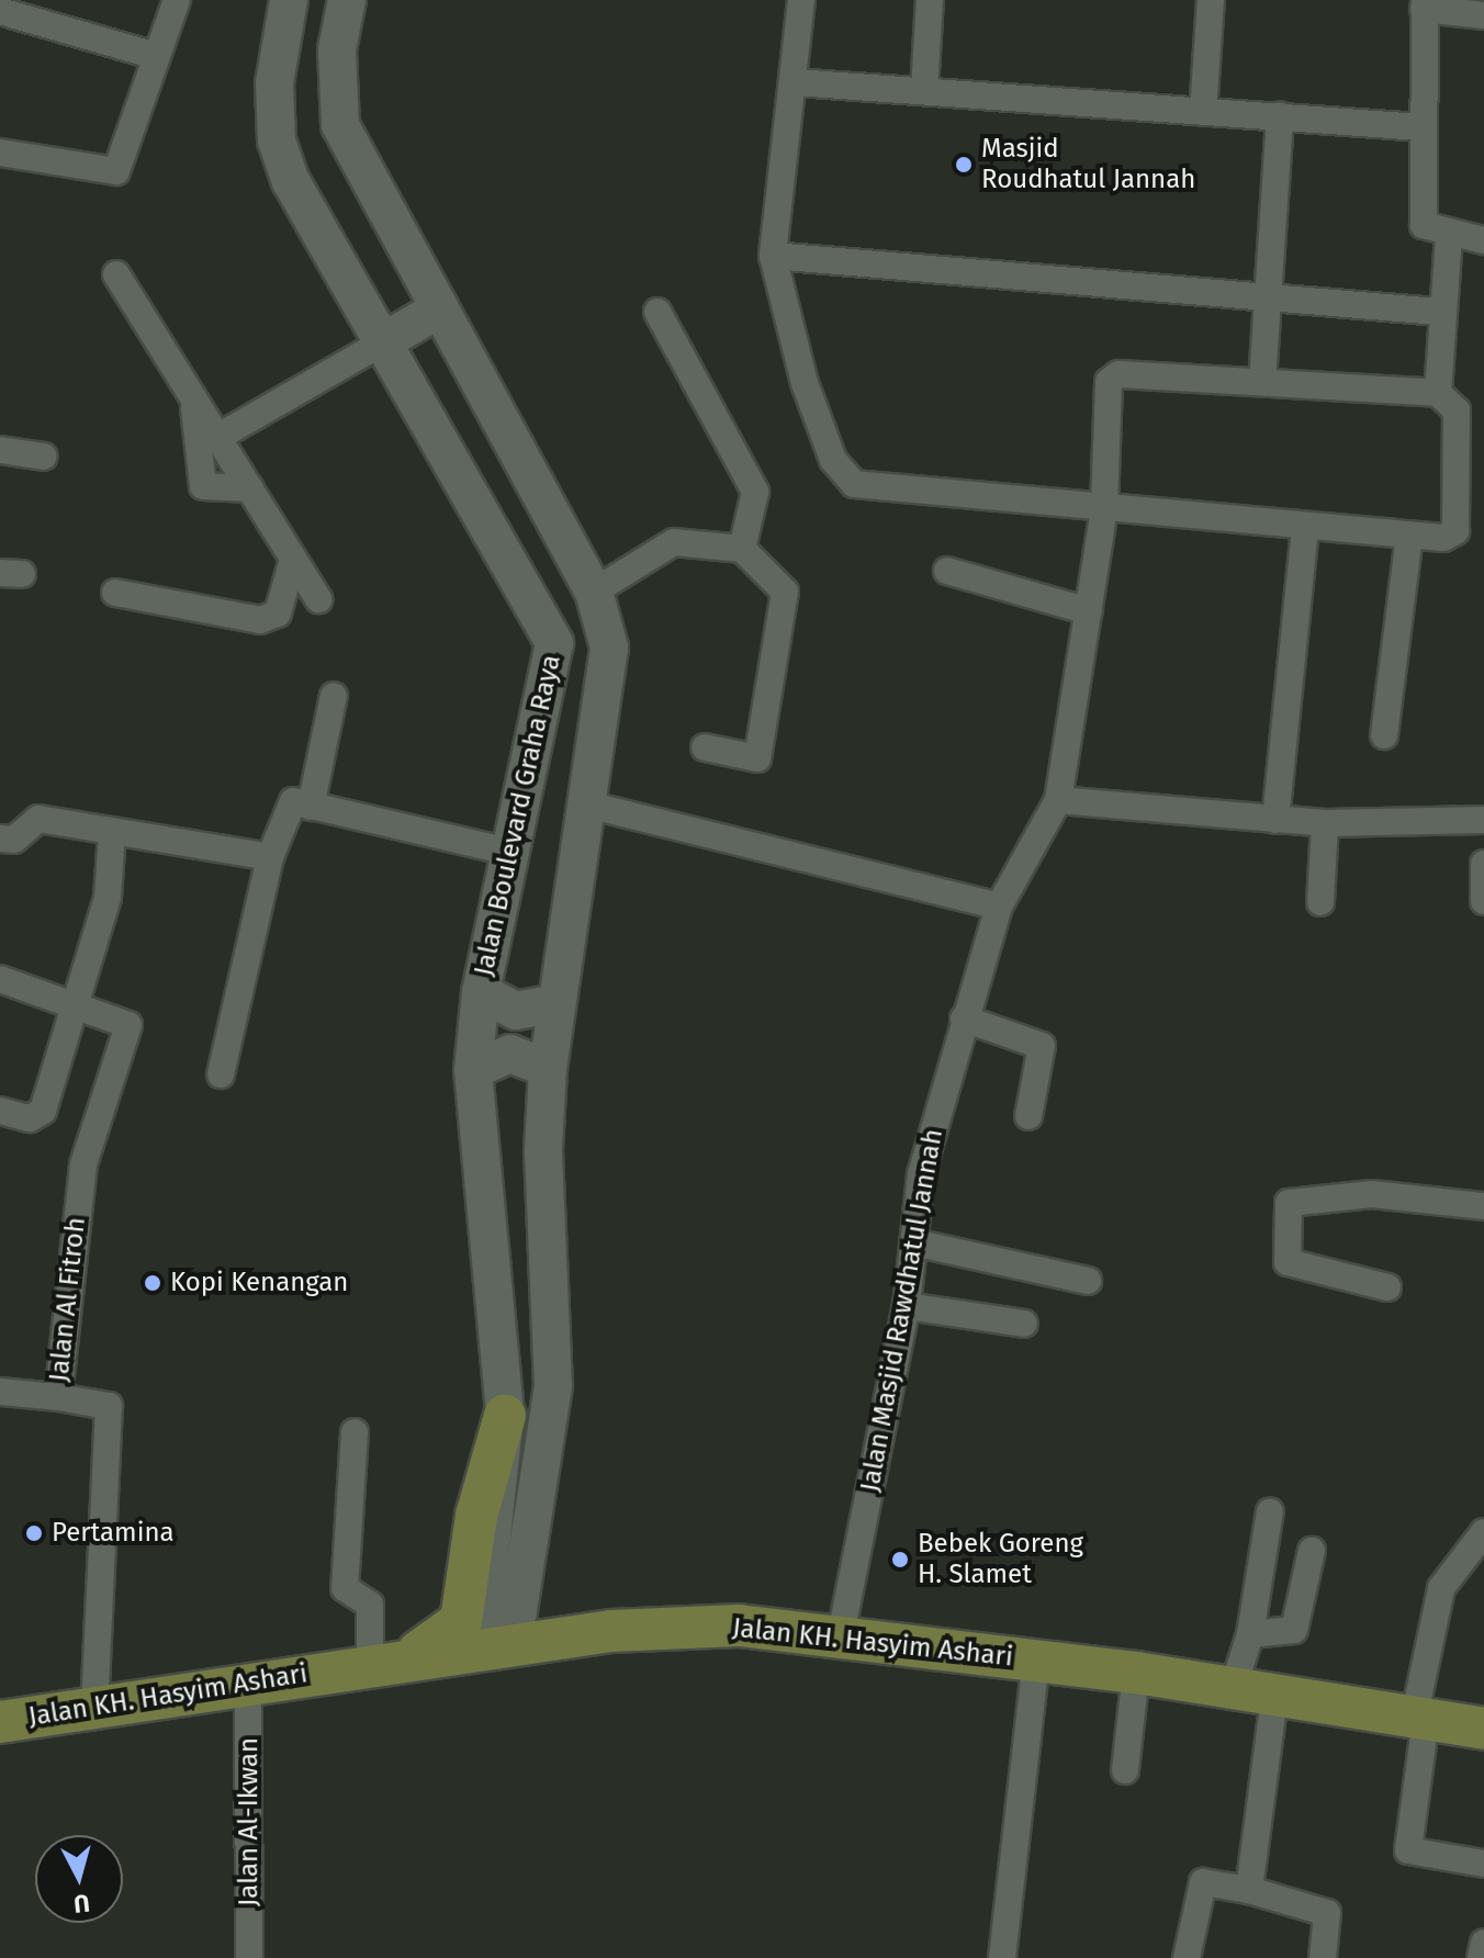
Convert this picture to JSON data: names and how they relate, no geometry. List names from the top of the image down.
{
  "streets": {
    "main road": ["Jalan Boulevard Graha Raya", "Jalan KH. Hasyim Ashari"],
    "street": ["Jalan Al Fitroh", "Jalan Masjid Rawdhatul Jannah", "Jalan Al-Ikwan"]
  },
  "crossings": [
    ["Jalan Boulevard Graha Raya", "Jalan KH. Hasyim Ashari"],
    ["Jalan Al Fitroh", "Jalan KH. Hasyim Ashari"],
    ["Jalan Masjid Rawdhatul Jannah", "Jalan KH. Hasyim Ashari"],
    ["Jalan KH. Hasyim Ashari", "Jalan Al-Ikwan"]
  ],
  "places": [
    "Masjid Roudhatul Jannah",
    "Kopi Kenangan",
    "Pertamina",
    "Bebek Goreng H. Slamet"
  ],
  "north": "bottom"
}
